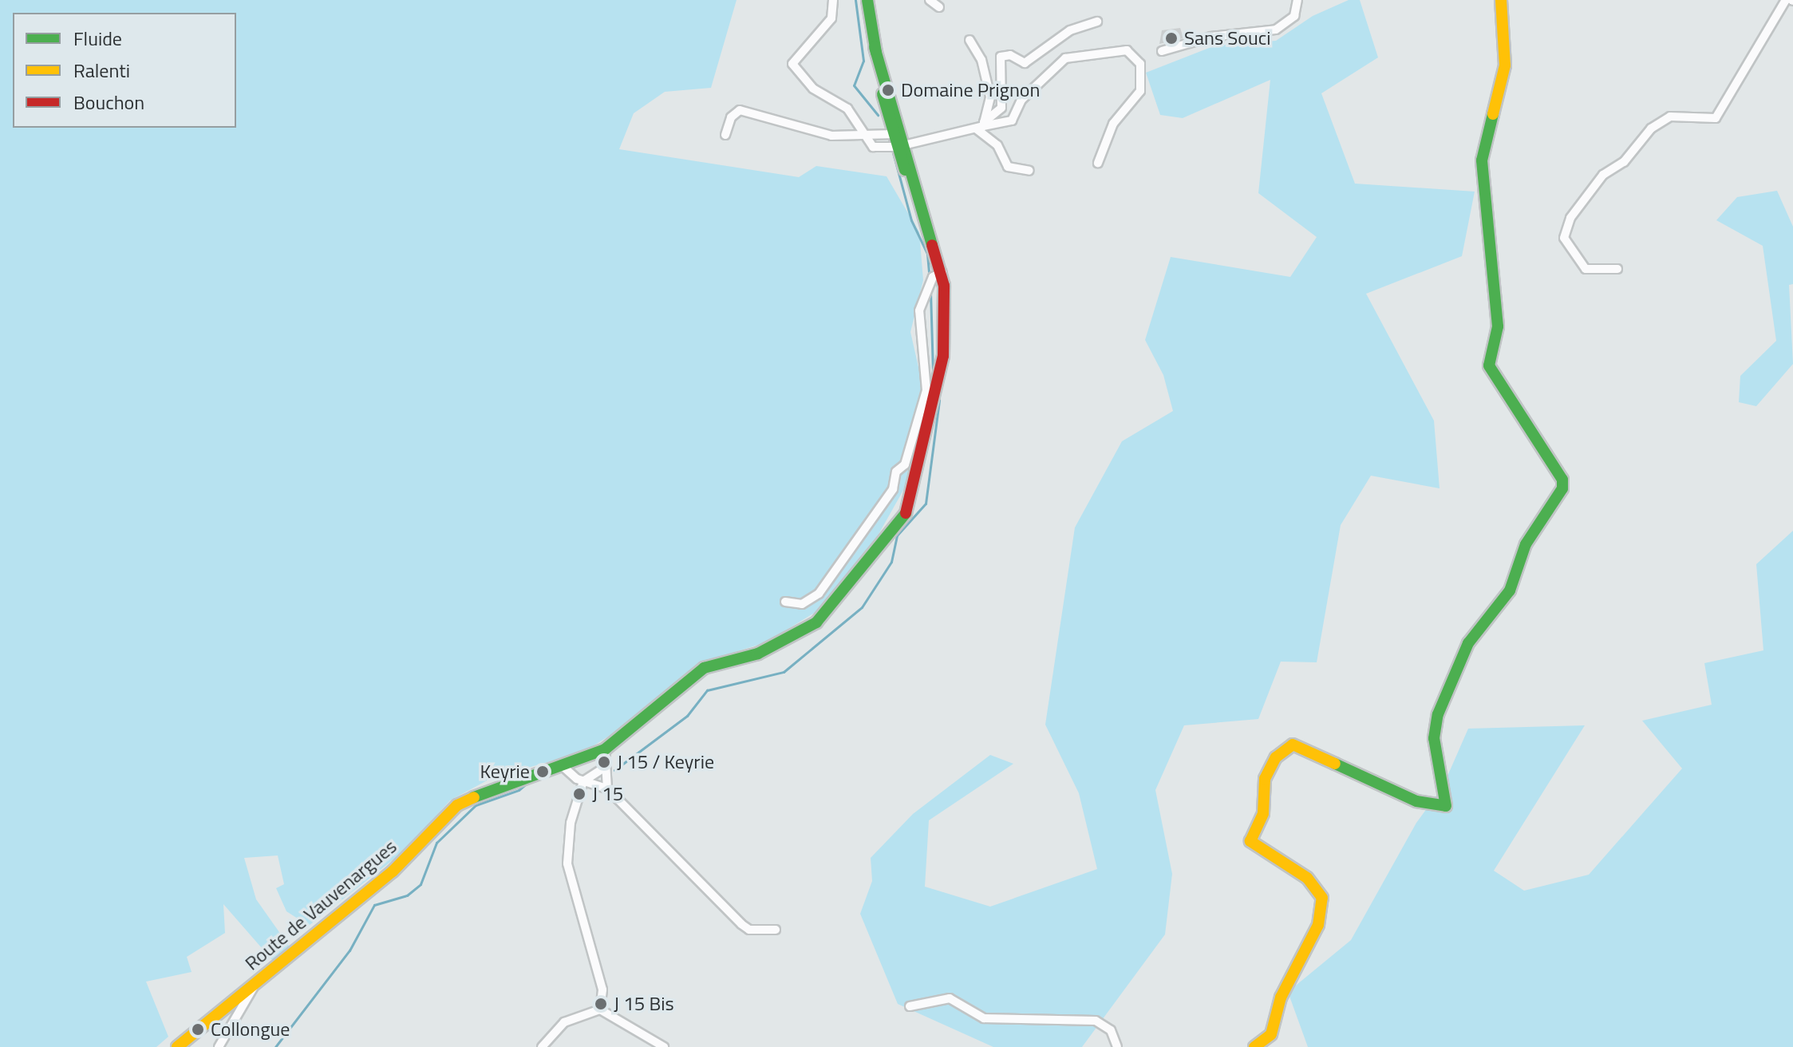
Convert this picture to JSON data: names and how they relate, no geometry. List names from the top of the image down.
{
  "streets": {
    "main road": ["Route de Vauvenargues"]
  },
  "places": [
    "Sans Souci",
    "Domaine Prignon",
    "J 15 / Keyrie",
    "Keyrie",
    "J 15",
    "J 15 Bis",
    "Collongue"
  ],
  "legend": ["Fluide", "Ralenti", "Bouchon"]
}
